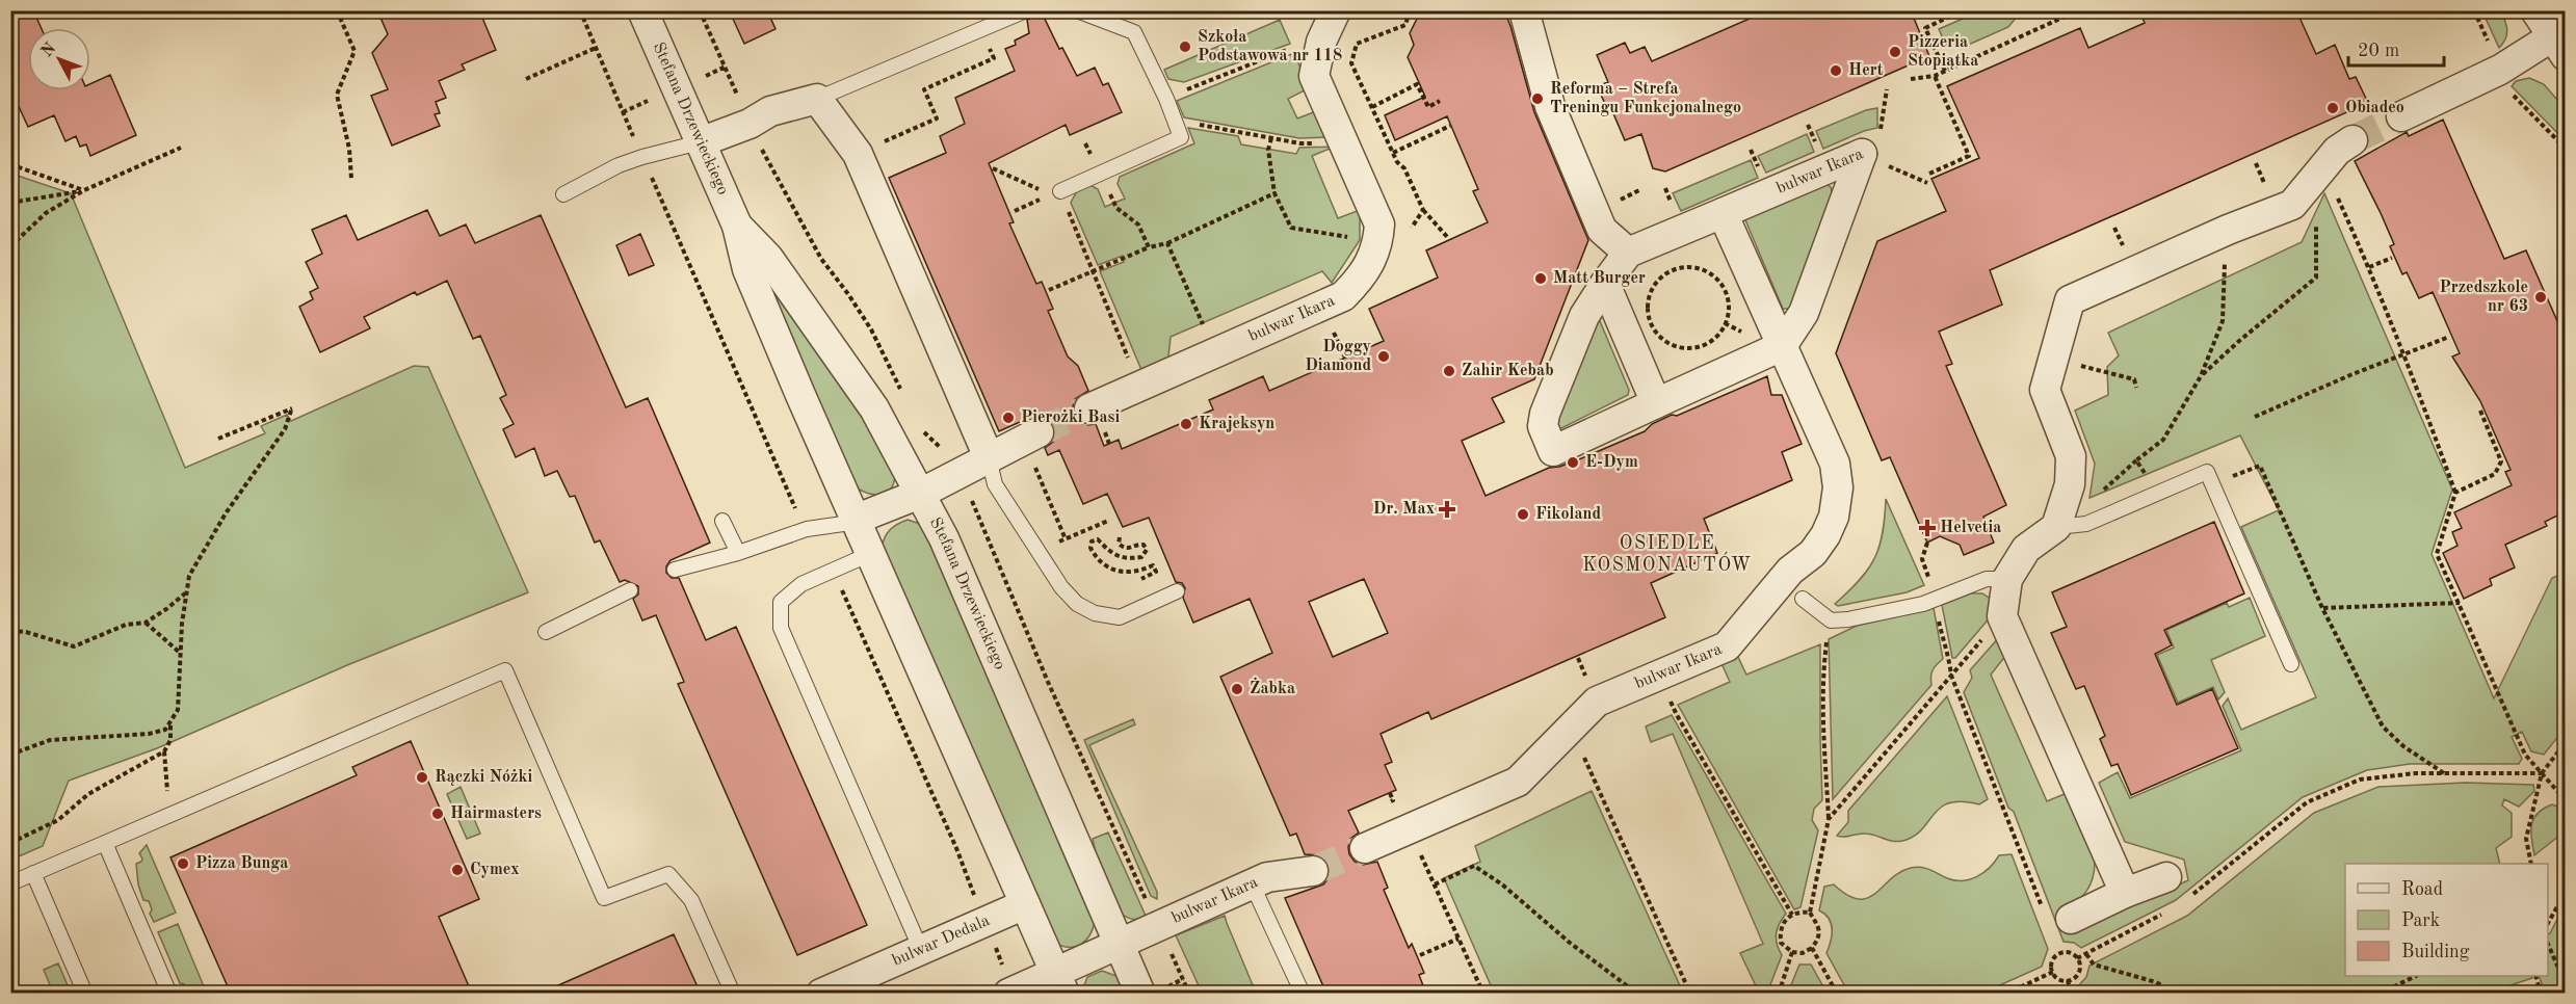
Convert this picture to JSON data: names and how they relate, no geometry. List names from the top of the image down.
{
  "streets": {
    "street": ["Stefana Drzewieckiego", "bulwar Ikara", "bulwar Dedala"]
  },
  "crossings": [
    ["Stefana Drzewieckiego", "bulwar Ikara"],
    ["Stefana Drzewieckiego", "bulwar Dedala"]
  ],
  "districts": ["OSIEDLE KOSMONAUTÓW"],
  "places": {
    "other": [
      "Szkoła Podstawowa nr 118",
      "Pizzeria Stopiątka",
      "Hert",
      "Reforma – Strefa Treningu Funkcjonalnego",
      "Obiadeo",
      "Matt Burger",
      "Przedszkole nr 63",
      "Doggy Diamond",
      "Zahir Kebab",
      "Pierożki Basi",
      "Krajeksyn",
      "E-Dym",
      "Fikoland",
      "Żabka",
      "Rączki Nóżki",
      "Hairmasters",
      "Pizza Bunga",
      "Cymex"
    ],
    "health": ["Dr. Max", "Helvetia"]
  },
  "legend": ["Road", "Park", "Building"],
  "scale_bar": "20 m",
  "north": "top left"
}
